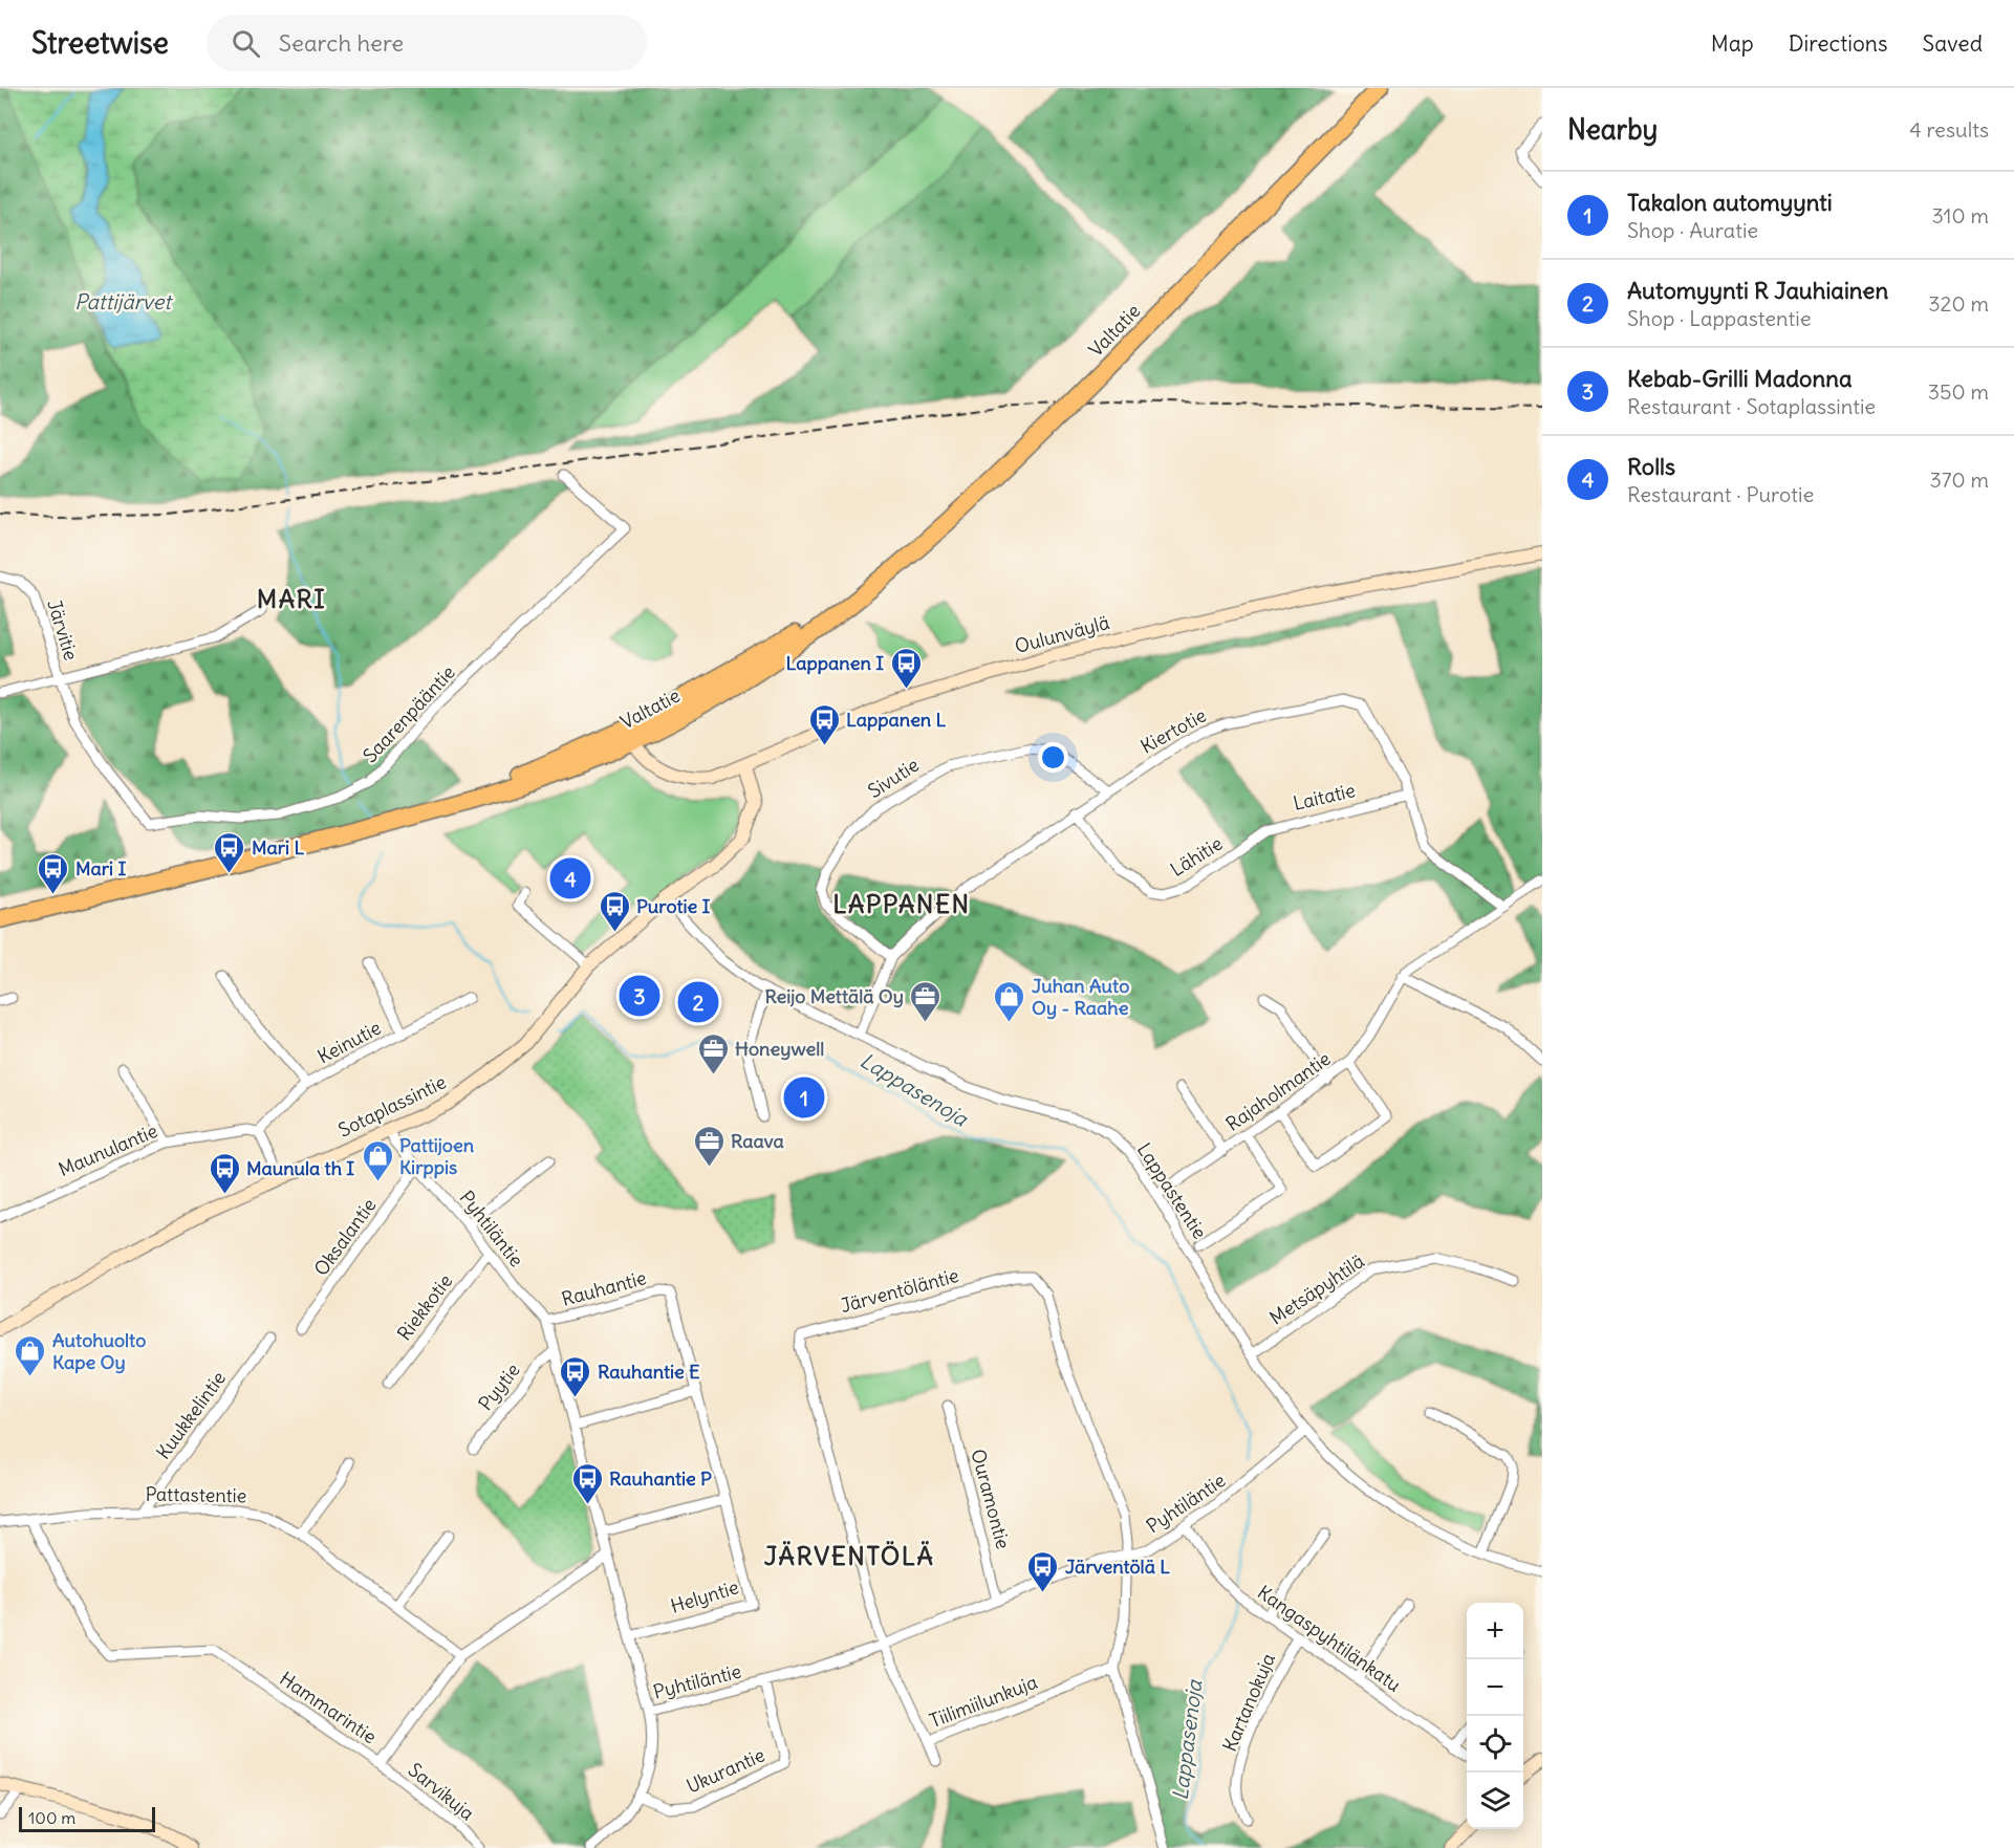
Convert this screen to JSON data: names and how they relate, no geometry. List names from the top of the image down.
{
  "streets": {
    "highway": ["Valtatie"],
    "street": [
      "Järvitie",
      "Oulunväylä",
      "Saarenpääntie",
      "Kiertotie",
      "Sivutie",
      "Laitatie",
      "Lähitie",
      "Keinutie",
      "Rajaholmantie",
      "Sotaplassintie",
      "Maunulantie",
      "Lappastentie",
      "Pyhtiläntie",
      "Oksalantie",
      "Rauhantie",
      "Metsäpyhtilä",
      "Järventöläntie",
      "Riekkotie",
      "Pyytie",
      "Kuukkelintie",
      "Pattastentie",
      "Ouramontie",
      "Helyntie",
      "Kangaspyhtilänkatu",
      "Tiilimiilunkuja",
      "Kartanokuja",
      "Hammarintie",
      "Ukurantie",
      "Sarvikuja"
    ]
  },
  "crossings": [
    ["Valtatie", "Oulunväylä"],
    ["Järvitie", "Saarenpääntie"],
    ["Oulunväylä", "Sotaplassintie"],
    ["Kiertotie", "Sivutie"],
    ["Kiertotie", "Laitatie"],
    ["Kiertotie", "Lähitie"],
    ["Kiertotie", "Rajaholmantie"],
    ["Kiertotie", "Lappastentie"],
    ["Laitatie", "Lähitie"],
    ["Keinutie", "Maunulantie"],
    ["Rajaholmantie", "Lappastentie"],
    ["Sotaplassintie", "Lappastentie"],
    ["Sotaplassintie", "Pyhtiläntie"],
    ["Lappastentie", "Pyhtiläntie"],
    ["Lappastentie", "Metsäpyhtilä"],
    ["Pyhtiläntie", "Oksalantie"],
    ["Pyhtiläntie", "Rauhantie"],
    ["Pyhtiläntie", "Järventöläntie"],
    ["Pyhtiläntie", "Riekkotie"],
    ["Pyhtiläntie", "Pyytie"],
    ["Pyhtiläntie", "Ouramontie"],
    ["Pyhtiläntie", "Helyntie"],
    ["Pyhtiläntie", "Kangaspyhtilänkatu"],
    ["Pyhtiläntie", "Tiilimiilunkuja"],
    ["Pyhtiläntie", "Hammarintie"],
    ["Pyhtiläntie", "Ukurantie"],
    ["Järventöläntie", "Tiilimiilunkuja"],
    ["Kuukkelintie", "Pattastentie"],
    ["Pattastentie", "Hammarintie"],
    ["Kangaspyhtilänkatu", "Kartanokuja"],
    ["Hammarintie", "Sarvikuja"]
  ],
  "districts": ["MARI", "LAPPANEN", "JÄRVENTÖLÄ"],
  "water": ["Pattijärvet", "Lappasenoja"],
  "places": {
    "bus stop": [
      "Lappanen I",
      "Lappanen L",
      "Mari L",
      "Mari I",
      "Purotie I",
      "Maunula th I",
      "Rauhantie E",
      "Rauhantie P",
      "Järventölä L"
    ],
    "office": ["Reijo Mettälä Oy", "Honeywell", "Raava"],
    "shop": ["Juhan Auto Oy - Raahe", "Pattijoen Kirppis", "Autohuolto Kape Oy"]
  },
  "scale_bar": "100 m",
  "page": {
    "header": "Streetwise",
    "search": "Search here",
    "nav": ["Map", "Directions", "Saved"],
    "heading": ["Nearby", "4 results"],
    "list": [
      {
        "mark": "1",
        "name": "Takalon automyynti",
        "note": "Shop · Auratie",
        "value": "310 m"
      },
      {
        "mark": "2",
        "name": "Automyynti R Jauhiainen",
        "note": "Shop · Lappastentie",
        "value": "320 m"
      },
      {
        "mark": "3",
        "name": "Kebab-Grilli Madonna",
        "note": "Restaurant · Sotaplassintie",
        "value": "350 m"
      },
      {
        "mark": "4",
        "name": "Rolls",
        "note": "Restaurant · Purotie",
        "value": "370 m"
      }
    ],
    "pins": [
      "4",
      "3",
      "2",
      "1"
    ],
    "map_buttons": ["+", "−"],
    "scale": "100 m"
  }
}
